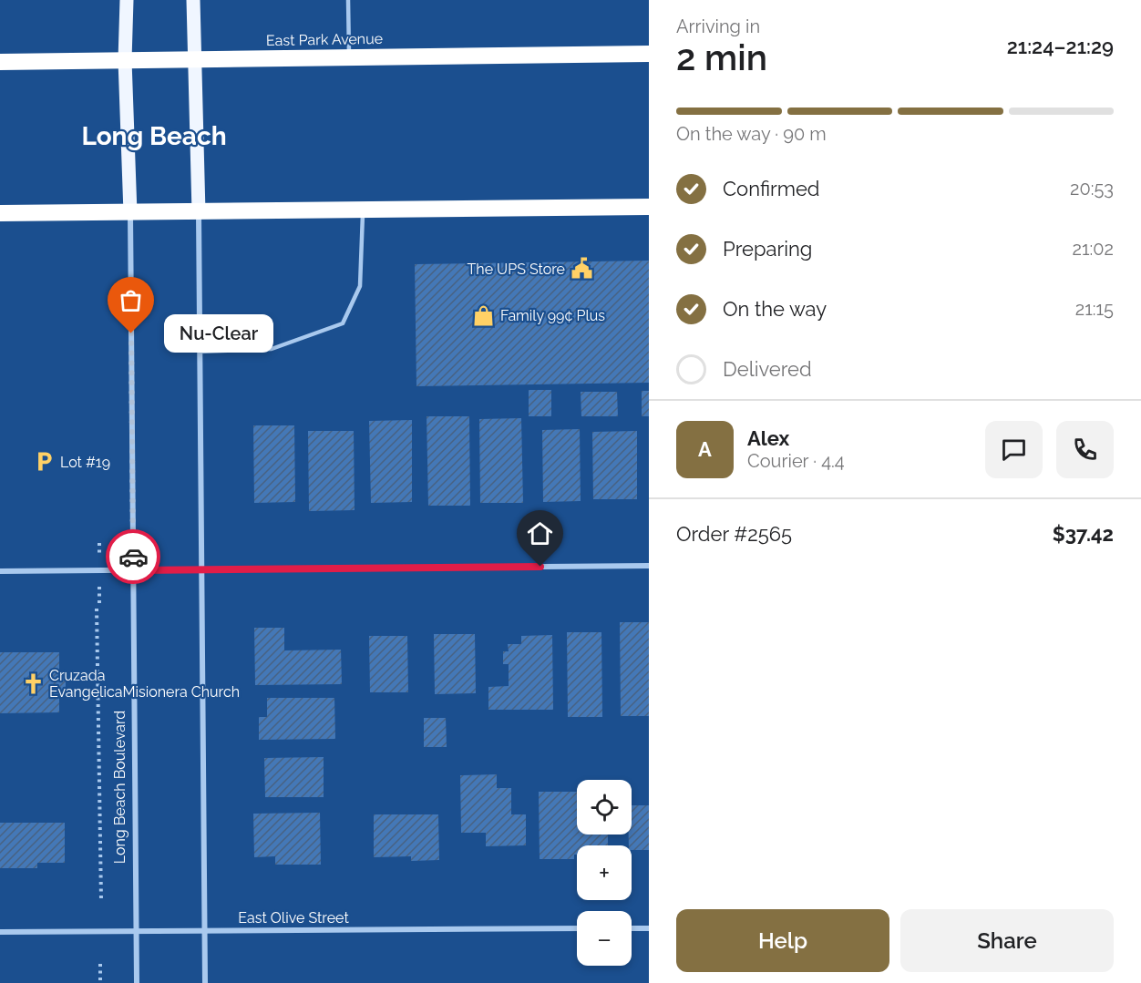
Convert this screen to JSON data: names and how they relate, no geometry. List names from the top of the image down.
{
  "streets": {
    "highway": ["East Park Avenue"],
    "main road": ["Long Beach Boulevard"],
    "street": ["East Olive Street"]
  },
  "crossings": [
    ["East Park Avenue", "Long Beach Boulevard"],
    ["Long Beach Boulevard", "East Olive Street"]
  ],
  "districts": ["Long Beach"],
  "places": {
    "public building": ["The UPS Store"],
    "shop": ["Family 99¢ Plus"],
    "other": ["Nu-Clear"],
    "parking": ["Lot #19"],
    "church": ["Cruzada EvangelicaMisionera Church"]
  },
  "page": {
    "heading": ["2 min", "Arriving in", "21:24–21:29"],
    "panel": [
      "Alex",
      "Courier · 4.4",
      "Order #2565",
      "$37.42"
    ],
    "bar": "On the way · 90 m",
    "list": [
      ["Confirmed", "20:53"],
      ["Preparing", "21:02"],
      ["On the way", "21:15"],
      "Delivered"
    ],
    "bubble": "Nu-Clear",
    "round": "A",
    "map_buttons": ["+", "−"],
    "buttons": ["Help", "Share"]
  }
}
